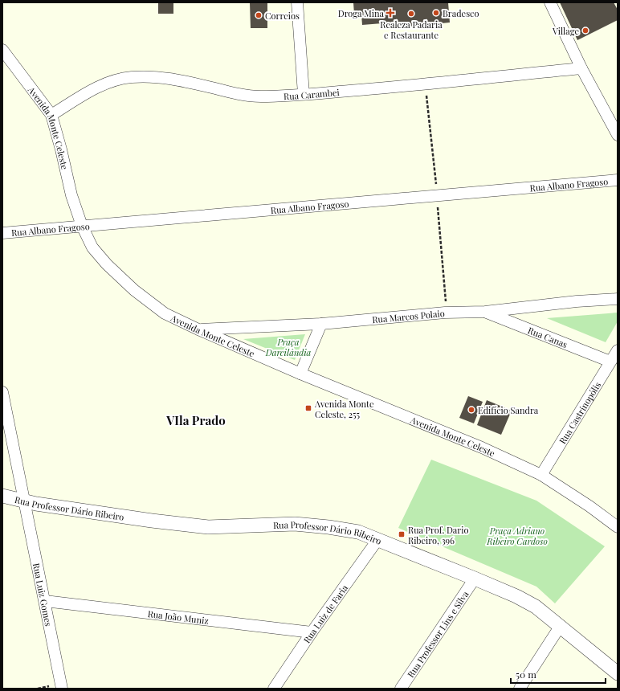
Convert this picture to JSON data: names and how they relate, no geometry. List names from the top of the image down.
{
  "streets": {
    "street": [
      "Rua Carambei",
      "Avenida Monte Celeste",
      "Rua Albano Fragoso",
      "Rua Marcos Polaio",
      "Rua Canas",
      "Rua Castrinopólis",
      "Rua Professor Dário Ribeiro",
      "Rua Luiz Gomes",
      "Rua Luiz de Faria",
      "Rua João Muniz",
      "Rua Professor Lins e Silva"
    ]
  },
  "crossings": [
    ["Rua Carambei", "Avenida Monte Celeste"],
    ["Avenida Monte Celeste", "Rua Albano Fragoso"],
    ["Avenida Monte Celeste", "Rua Marcos Polaio"],
    ["Avenida Monte Celeste", "Rua Castrinopólis"],
    ["Rua Marcos Polaio", "Rua Canas"],
    ["Rua Canas", "Rua Castrinopólis"],
    ["Rua Professor Dário Ribeiro", "Rua Luiz Gomes"],
    ["Rua Professor Dário Ribeiro", "Rua Luiz de Faria"],
    ["Rua Professor Dário Ribeiro", "Rua Professor Lins e Silva"],
    ["Rua Luiz Gomes", "Rua João Muniz"],
    ["Rua Luiz de Faria", "Rua João Muniz"]
  ],
  "districts": ["VIla Prado"],
  "parks": ["Praça Darcilândia", "Praça Adriano Ribeiro Cardoso"],
  "places": {
    "health": ["Droga Mina"],
    "other": [
      "Bradesco",
      "Realeza Padaria e Restaurante",
      "Correios",
      "Village",
      "Edifício Sandra"
    ],
    "transit": ["Avenida Monte Celeste, 255", "Rua Prof. Dario Ribeiro, 396"]
  },
  "scale_bar": "50 m"
}
